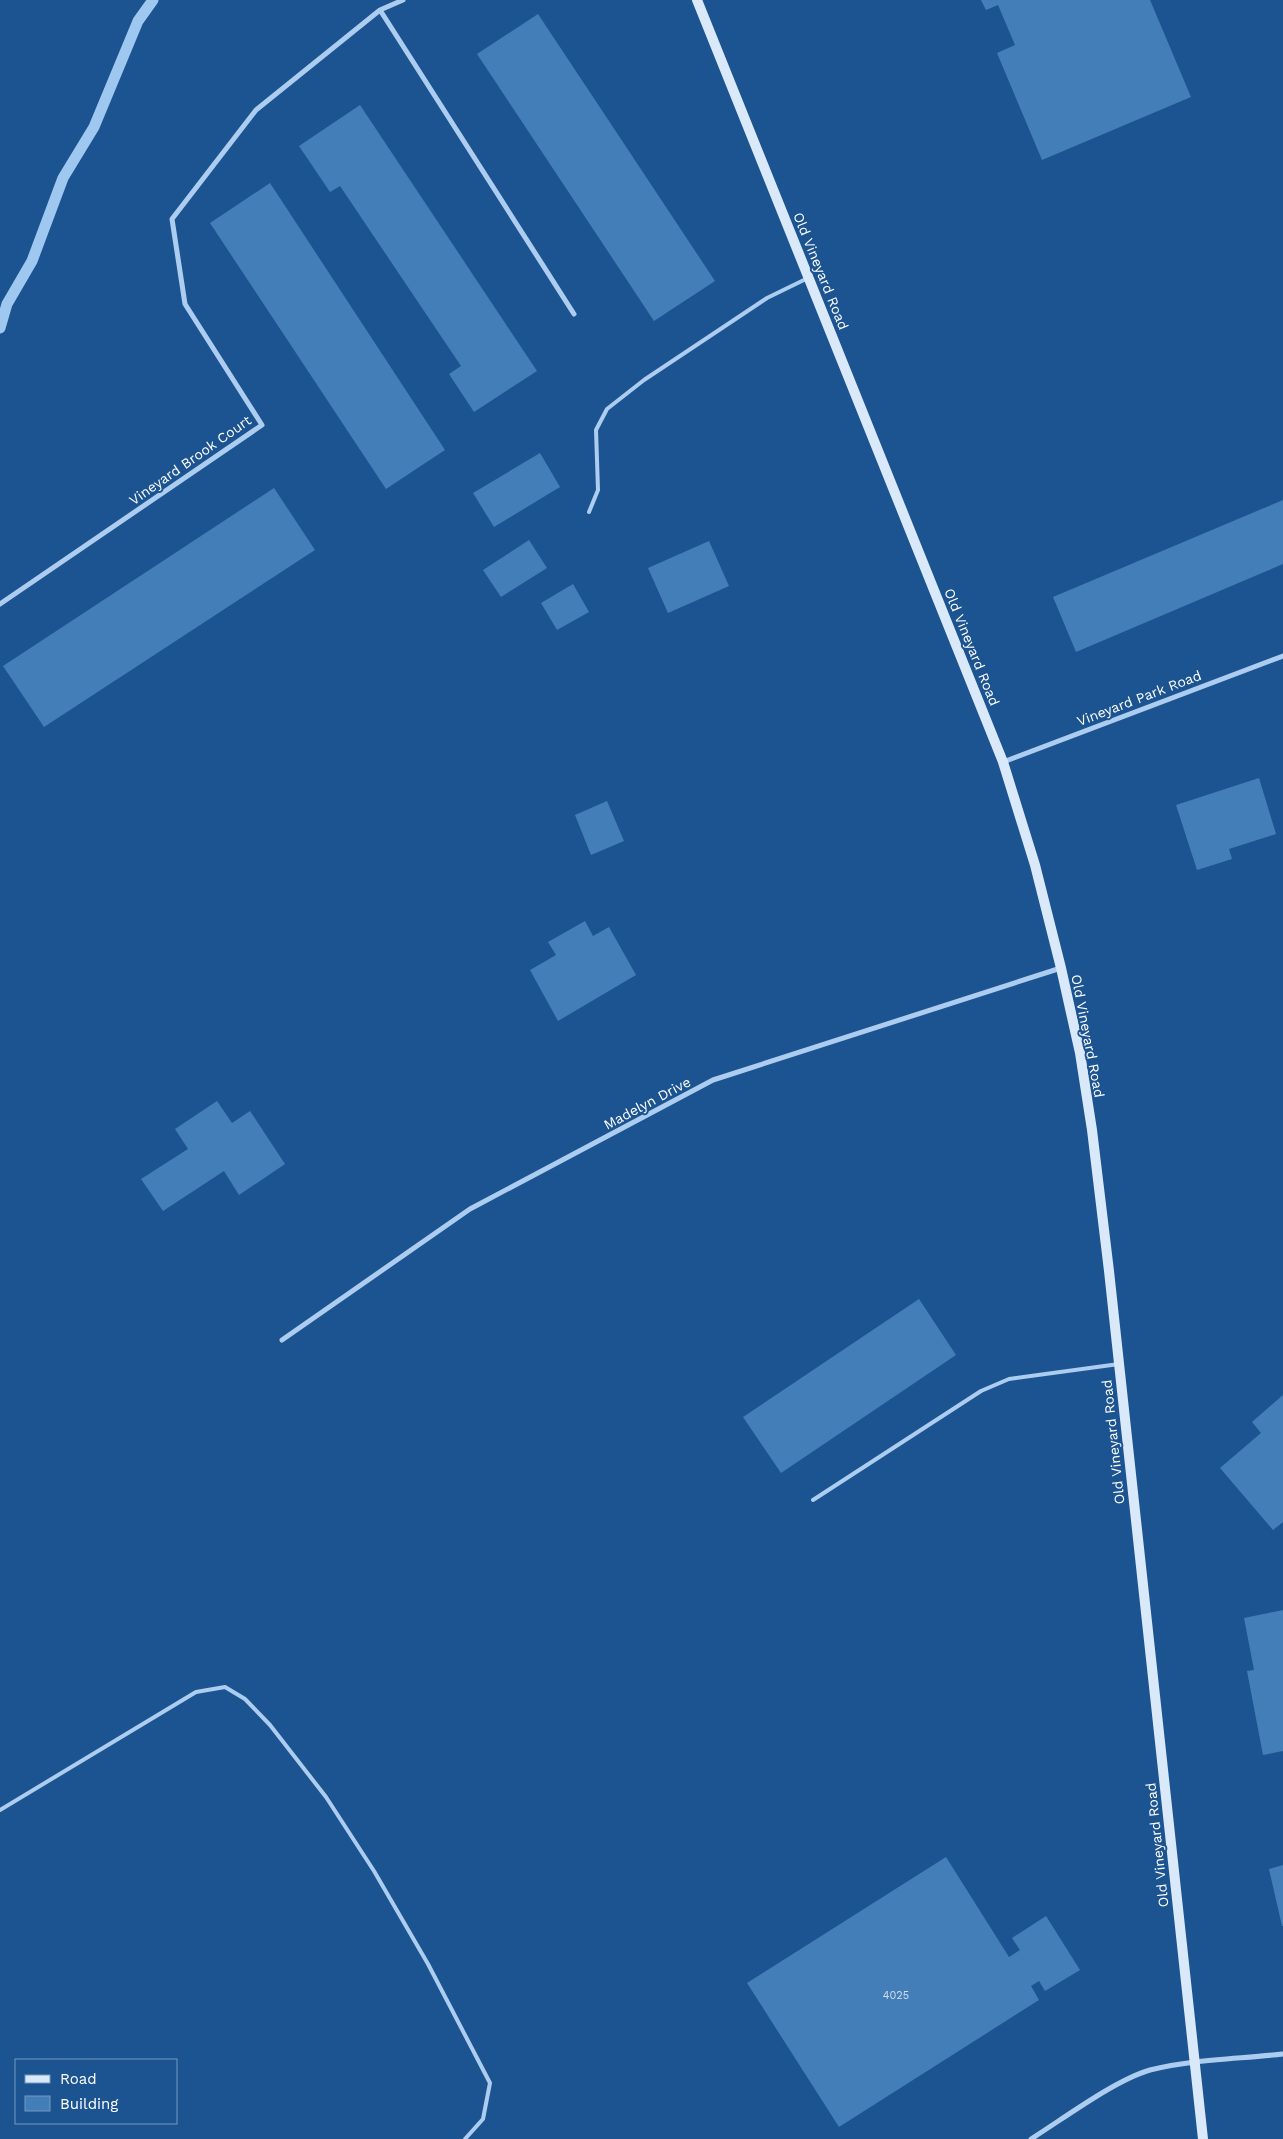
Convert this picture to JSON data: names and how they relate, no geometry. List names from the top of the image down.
{
  "streets": {
    "street": [
      "Old Vineyard Road",
      "Vineyard Brook Court",
      "Vineyard Park Road",
      "Madelyn Drive"
    ]
  },
  "crossings": [
    ["Old Vineyard Road", "Vineyard Park Road"],
    ["Old Vineyard Road", "Madelyn Drive"]
  ],
  "house_numbers": ["4025"],
  "legend": ["Road", "Building"]
}
